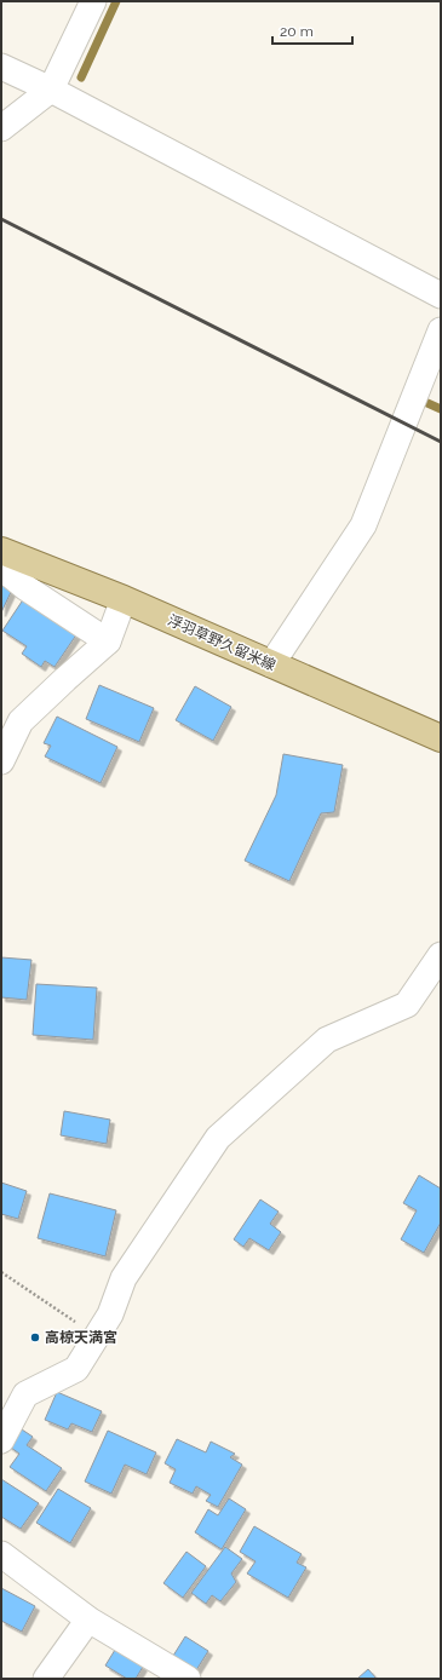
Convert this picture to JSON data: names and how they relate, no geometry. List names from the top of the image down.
{
  "streets": {
    "main road": ["浮羽草野久留米線"]
  },
  "places": ["高椋天満宮"],
  "scale_bar": "20 m"
}
